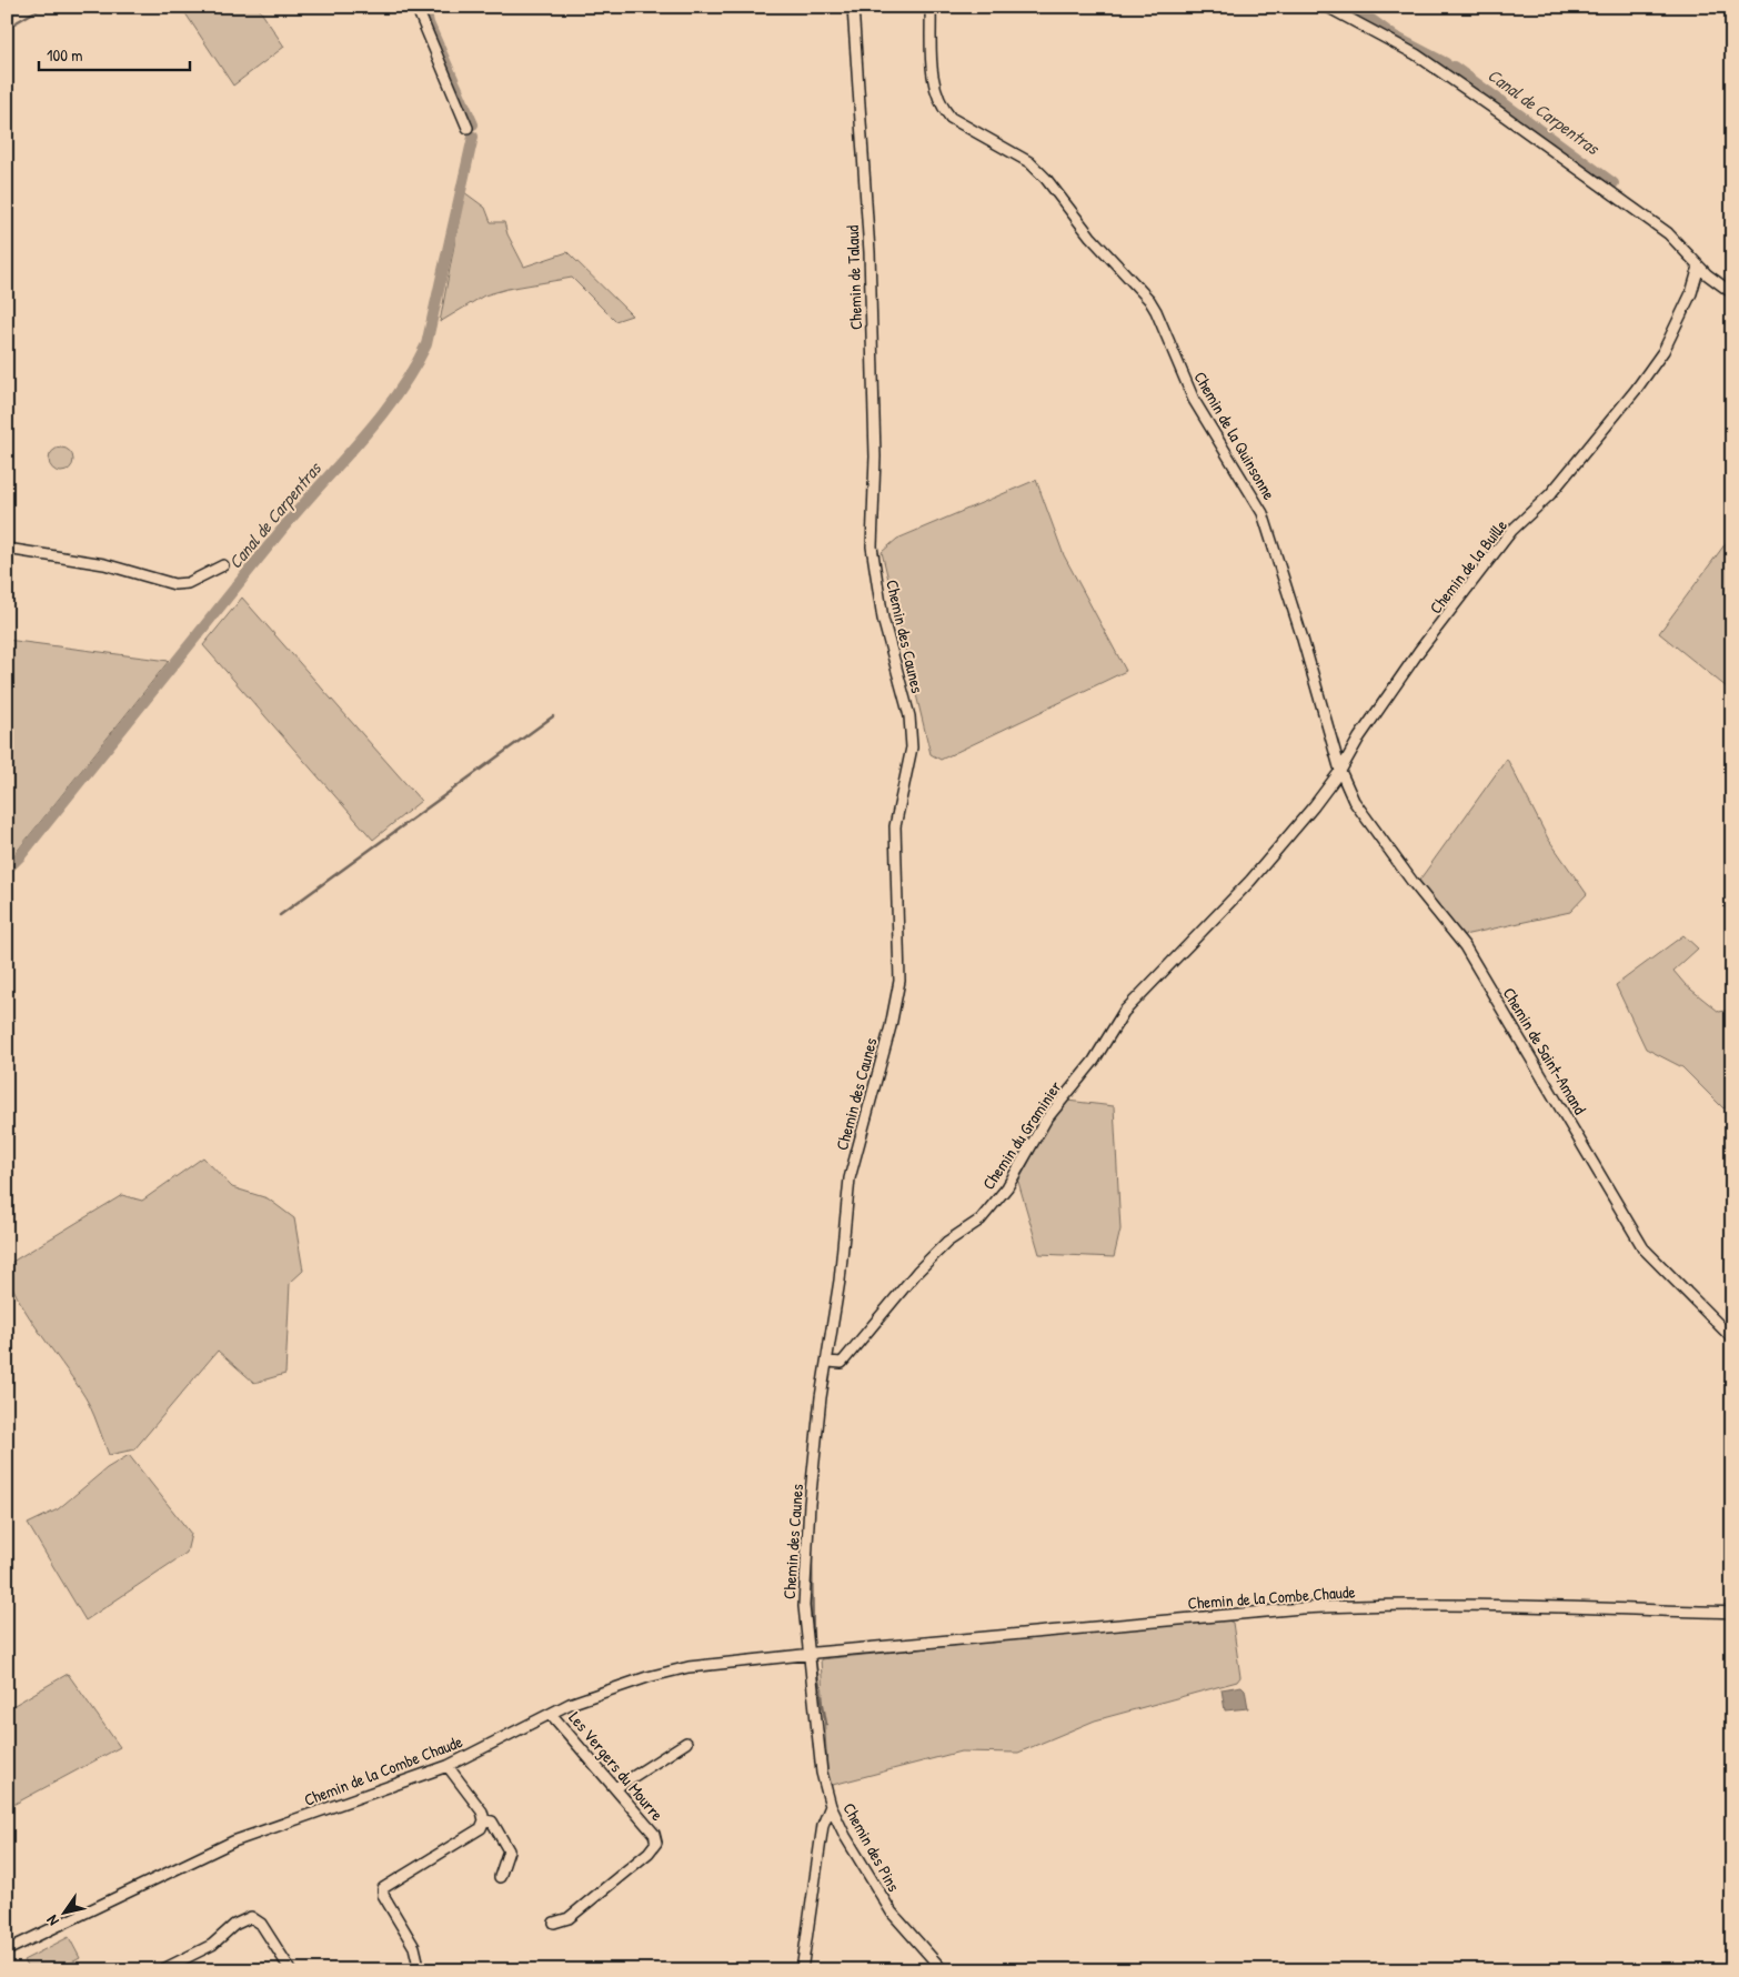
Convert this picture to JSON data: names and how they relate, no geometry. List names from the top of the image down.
{
  "streets": {
    "street": [
      "Chemin de Talaud",
      "Chemin de la Quinsonne",
      "Chemin de la Buille",
      "Chemin des Caunes",
      "Chemin de Saint-Amand",
      "Chemin du Graminier",
      "Chemin de la Combe Chaude",
      "Les Vergers du Mourre",
      "Chemin des Pins"
    ]
  },
  "crossings": [
    ["Chemin de Talaud", "Chemin des Caunes"],
    ["Chemin de la Quinsonne", "Chemin de la Buille"],
    ["Chemin de la Quinsonne", "Chemin de Saint-Amand"],
    ["Chemin de la Buille", "Chemin de Saint-Amand"],
    ["Chemin de la Buille", "Chemin du Graminier"],
    ["Chemin des Caunes", "Chemin du Graminier"],
    ["Chemin des Caunes", "Chemin de la Combe Chaude"],
    ["Chemin des Caunes", "Chemin des Pins"],
    ["Chemin de la Combe Chaude", "Les Vergers du Mourre"],
    ["Chemin de la Combe Chaude", "Chemin des Pins"]
  ],
  "water": ["Canal de Carpentras"],
  "scale_bar": "100 m",
  "north": "bottom left"
}
